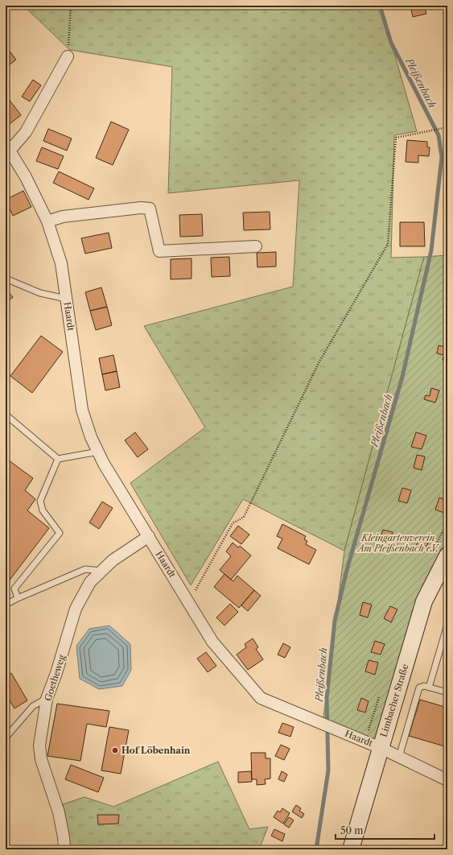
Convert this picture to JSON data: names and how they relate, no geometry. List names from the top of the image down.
{
  "streets": {
    "street": ["Haardt", "Goetheweg", "Limbacher Straße"]
  },
  "crossings": [
    ["Haardt", "Goetheweg"],
    ["Haardt", "Limbacher Straße"]
  ],
  "water": ["Pleißenbach"],
  "parks": ["Kleingartenverein Am Pleißenbach e.V."],
  "places": ["Hof Löbenhain"],
  "scale_bar": "50 m"
}
